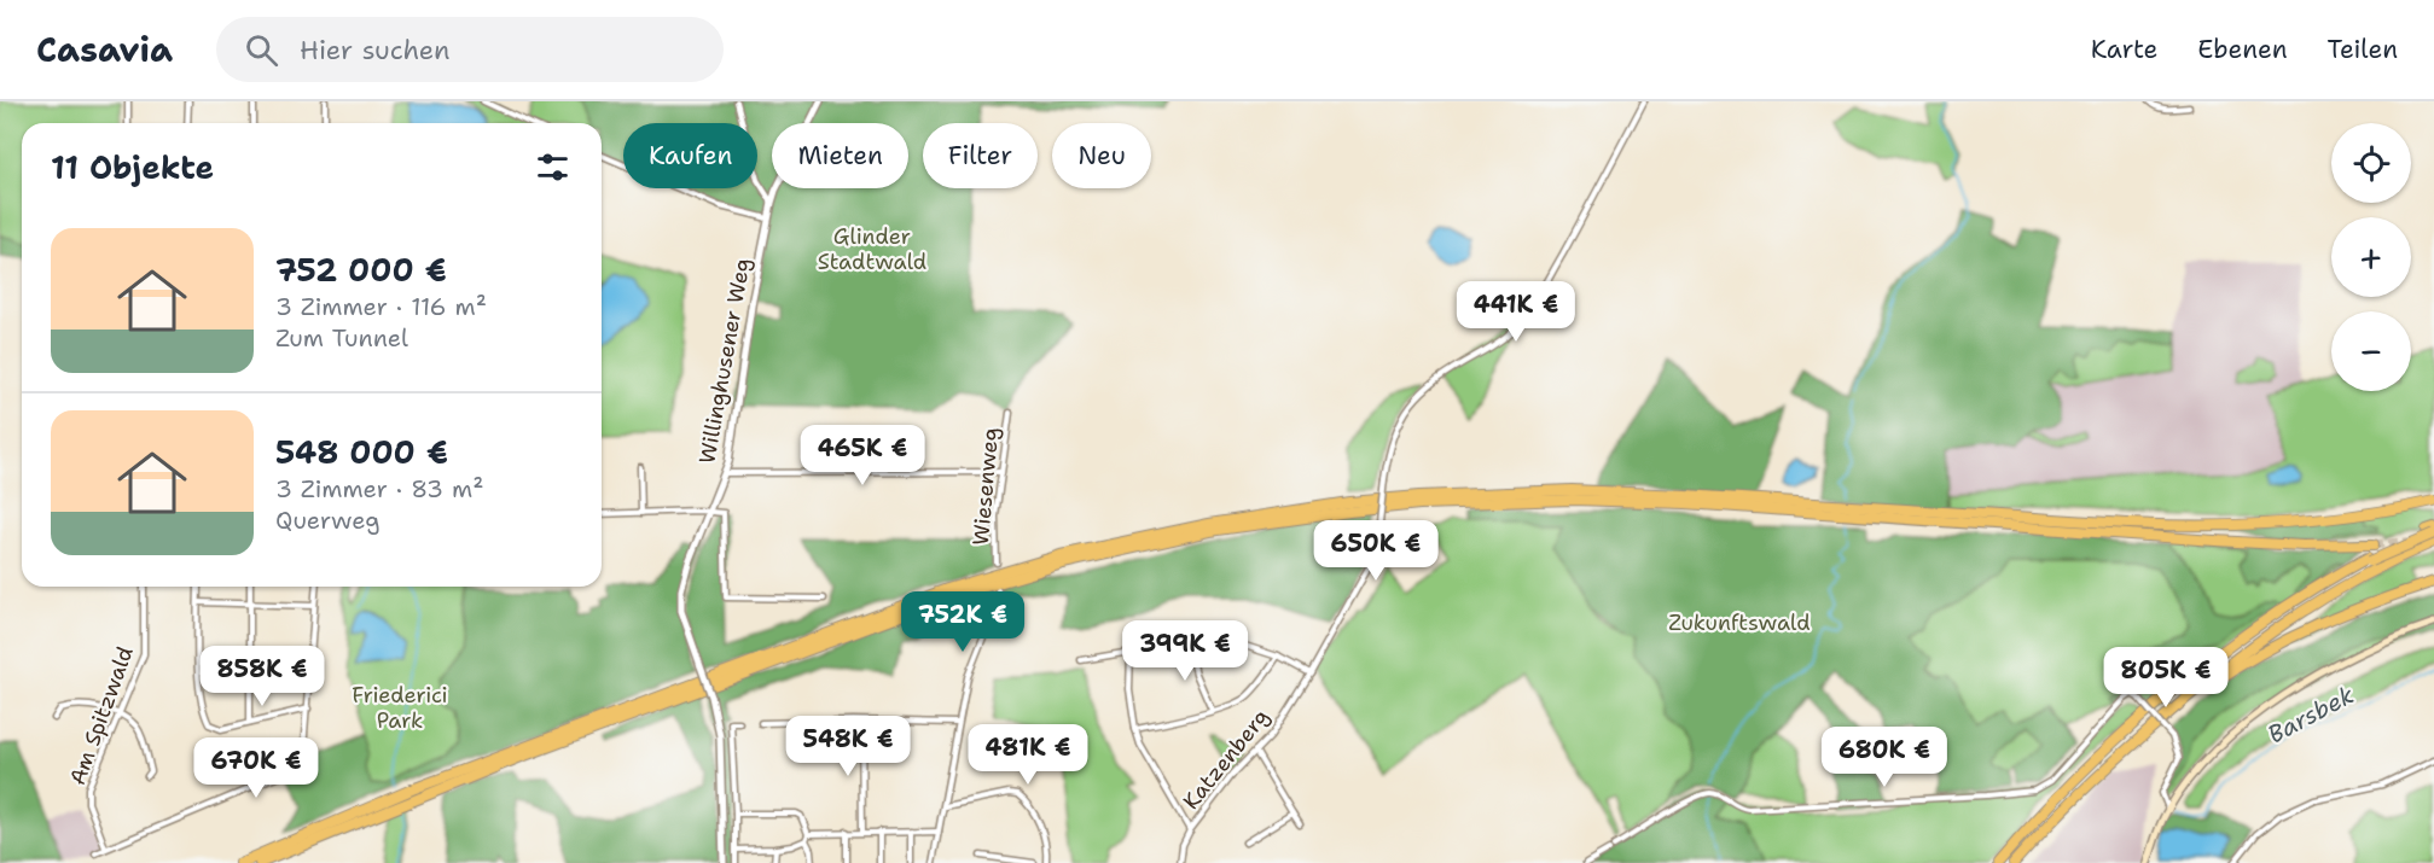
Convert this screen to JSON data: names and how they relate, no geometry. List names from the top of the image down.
{
  "streets": {
    "street": [
      "Willinghusener Weg",
      "Wiesenweg",
      "Am Spitzwald",
      "Katzenberg"
    ]
  },
  "water": ["Barsbek"],
  "parks": ["Glinder Stadtwald", "Zukunftswald", "Friederici Park"],
  "page": {
    "header": "Casavia",
    "search": "Hier suchen",
    "nav": ["Karte", "Ebenen", "Teilen"],
    "map_buttons": ["+", "−"],
    "chip": [
      "Kaufen",
      "Mieten",
      "Filter",
      "Neu"
    ],
    "heading": "11 Objekte",
    "list": [
      {
        "name": "752 000 €",
        "note": "3 Zimmer · 116 m² · Zum Tunnel"
      },
      {
        "name": "548 000 €",
        "note": "3 Zimmer · 83 m² · Querweg"
      }
    ],
    "price": [
      "441K €",
      "465K €",
      "650K €",
      "752K €",
      "399K €",
      "858K €",
      "805K €",
      "548K €",
      "481K €",
      "680K €",
      "670K €"
    ]
  }
}
